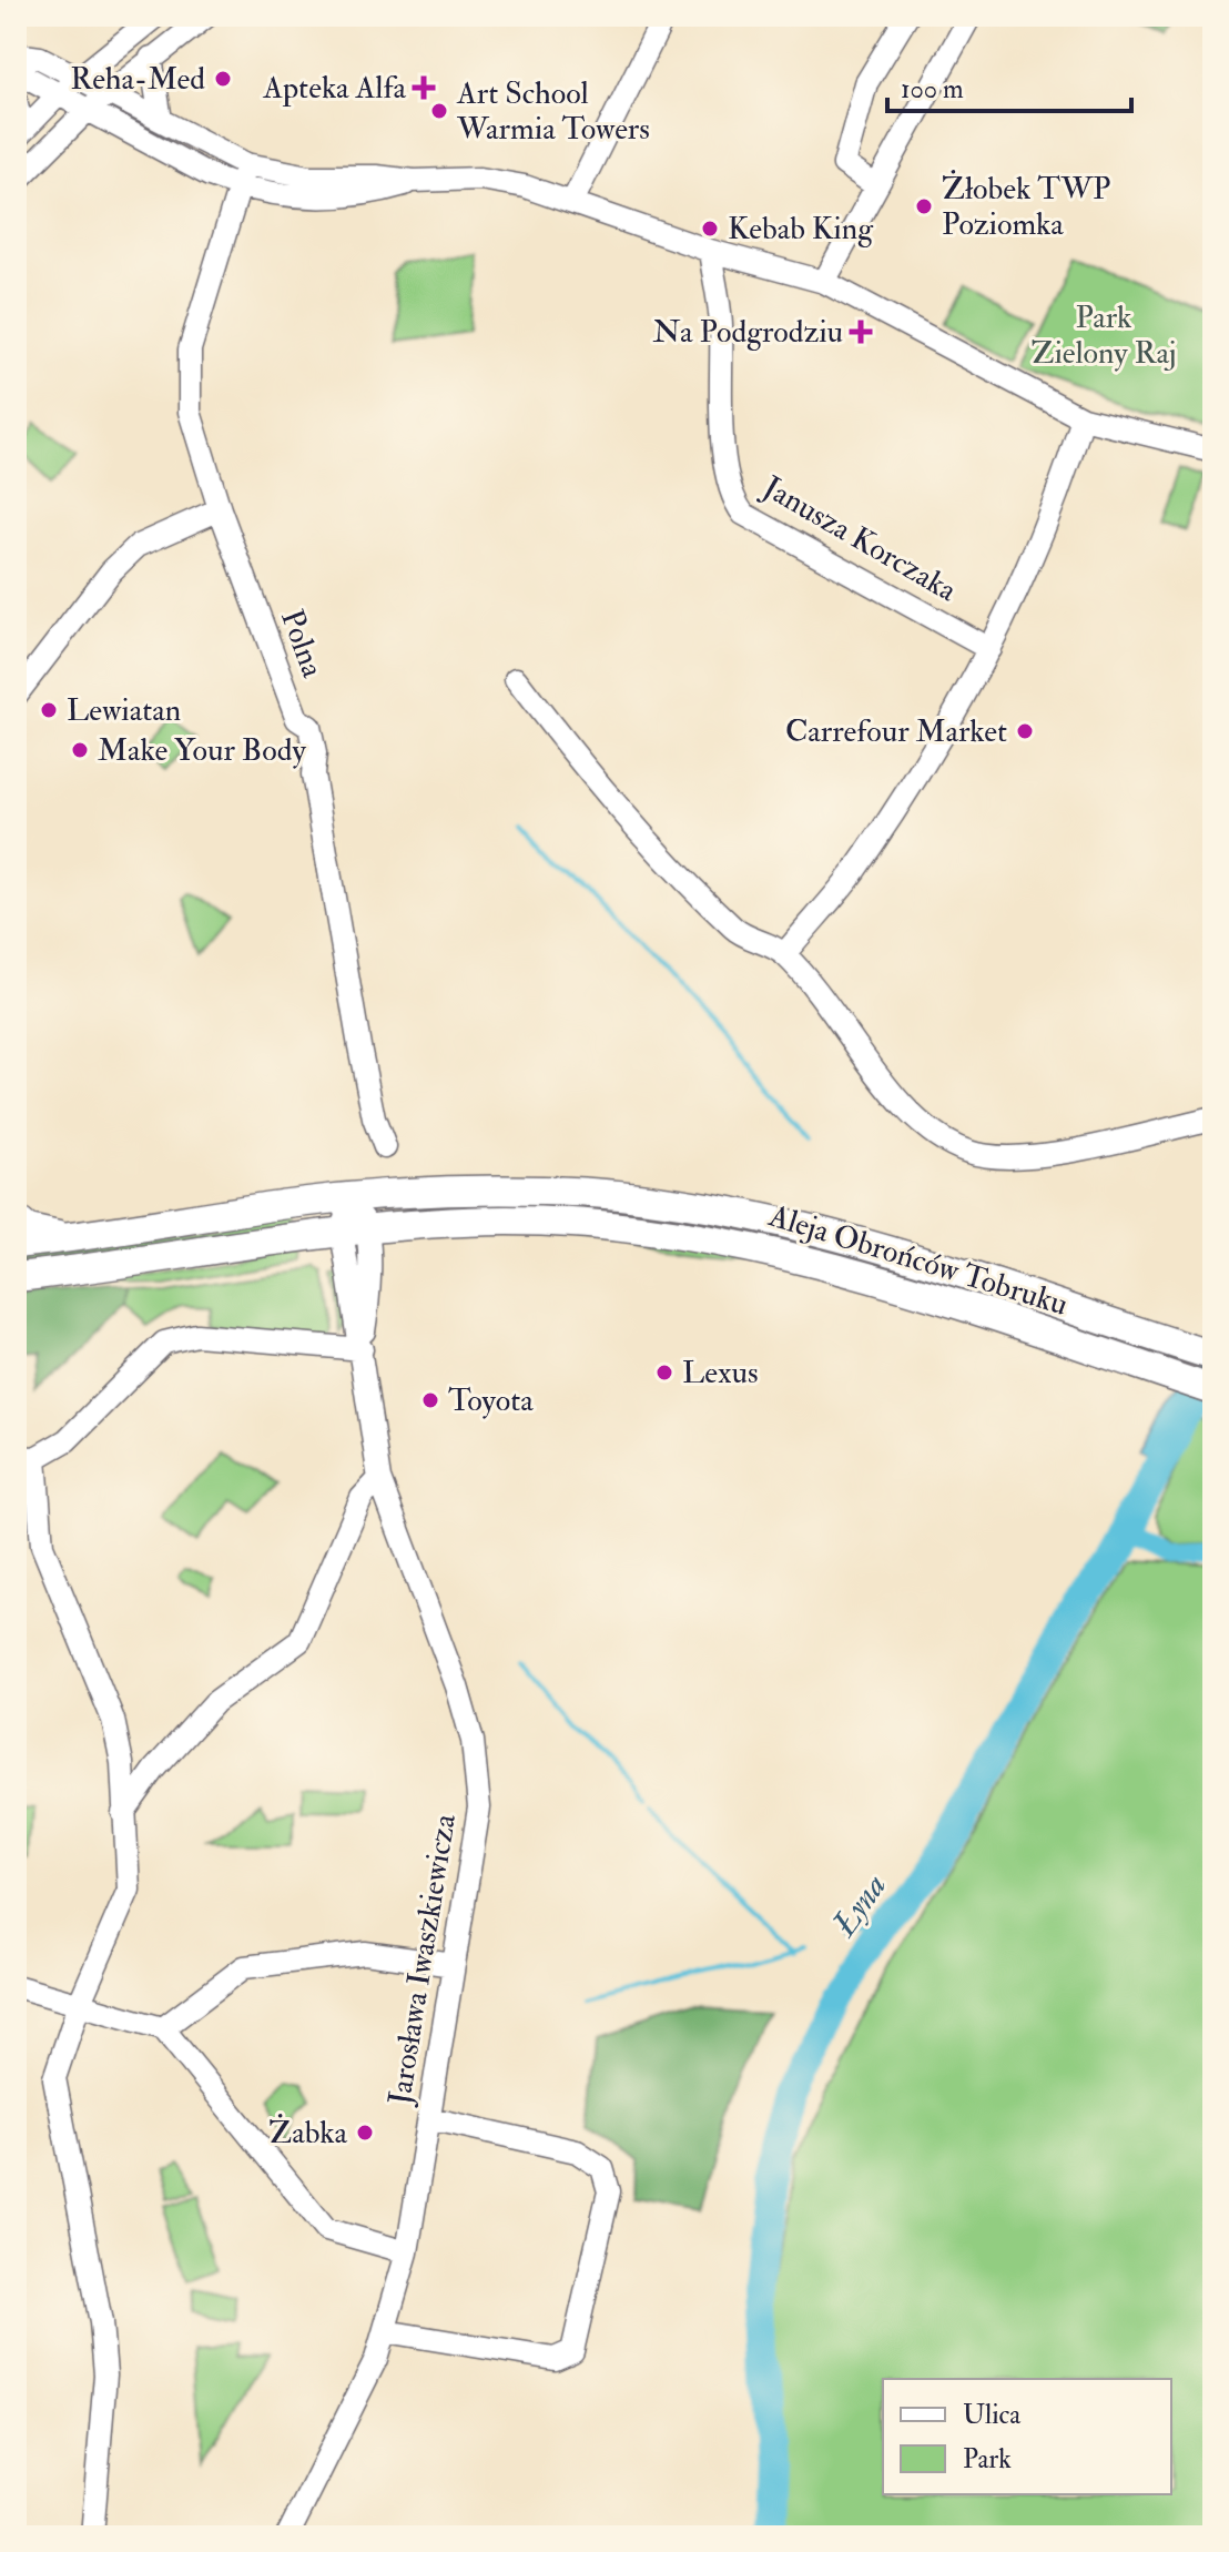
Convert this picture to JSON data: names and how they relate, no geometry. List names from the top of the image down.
{
  "streets": {
    "main road": ["Aleja Obrońców Tobruku"],
    "street": ["Janusza Korczaka", "Polna", "Jarosława Iwaszkiewicza"]
  },
  "crossings": [
    ["Aleja Obrońców Tobruku", "Jarosława Iwaszkiewicza"]
  ],
  "water": ["Łyna"],
  "parks": ["Park Zielony Raj"],
  "places": {
    "other": [
      "Reha-Med",
      "Art School Warmia Towers",
      "Żłobek TWP Poziomka",
      "Kebab King",
      "Lewiatan",
      "Carrefour Market",
      "Make Your Body",
      "Lexus",
      "Toyota",
      "Żabka"
    ],
    "health": ["Apteka Alfa", "Na Podgrodziu"]
  },
  "legend": ["Ulica", "Park"],
  "scale_bar": "100 m"
}
